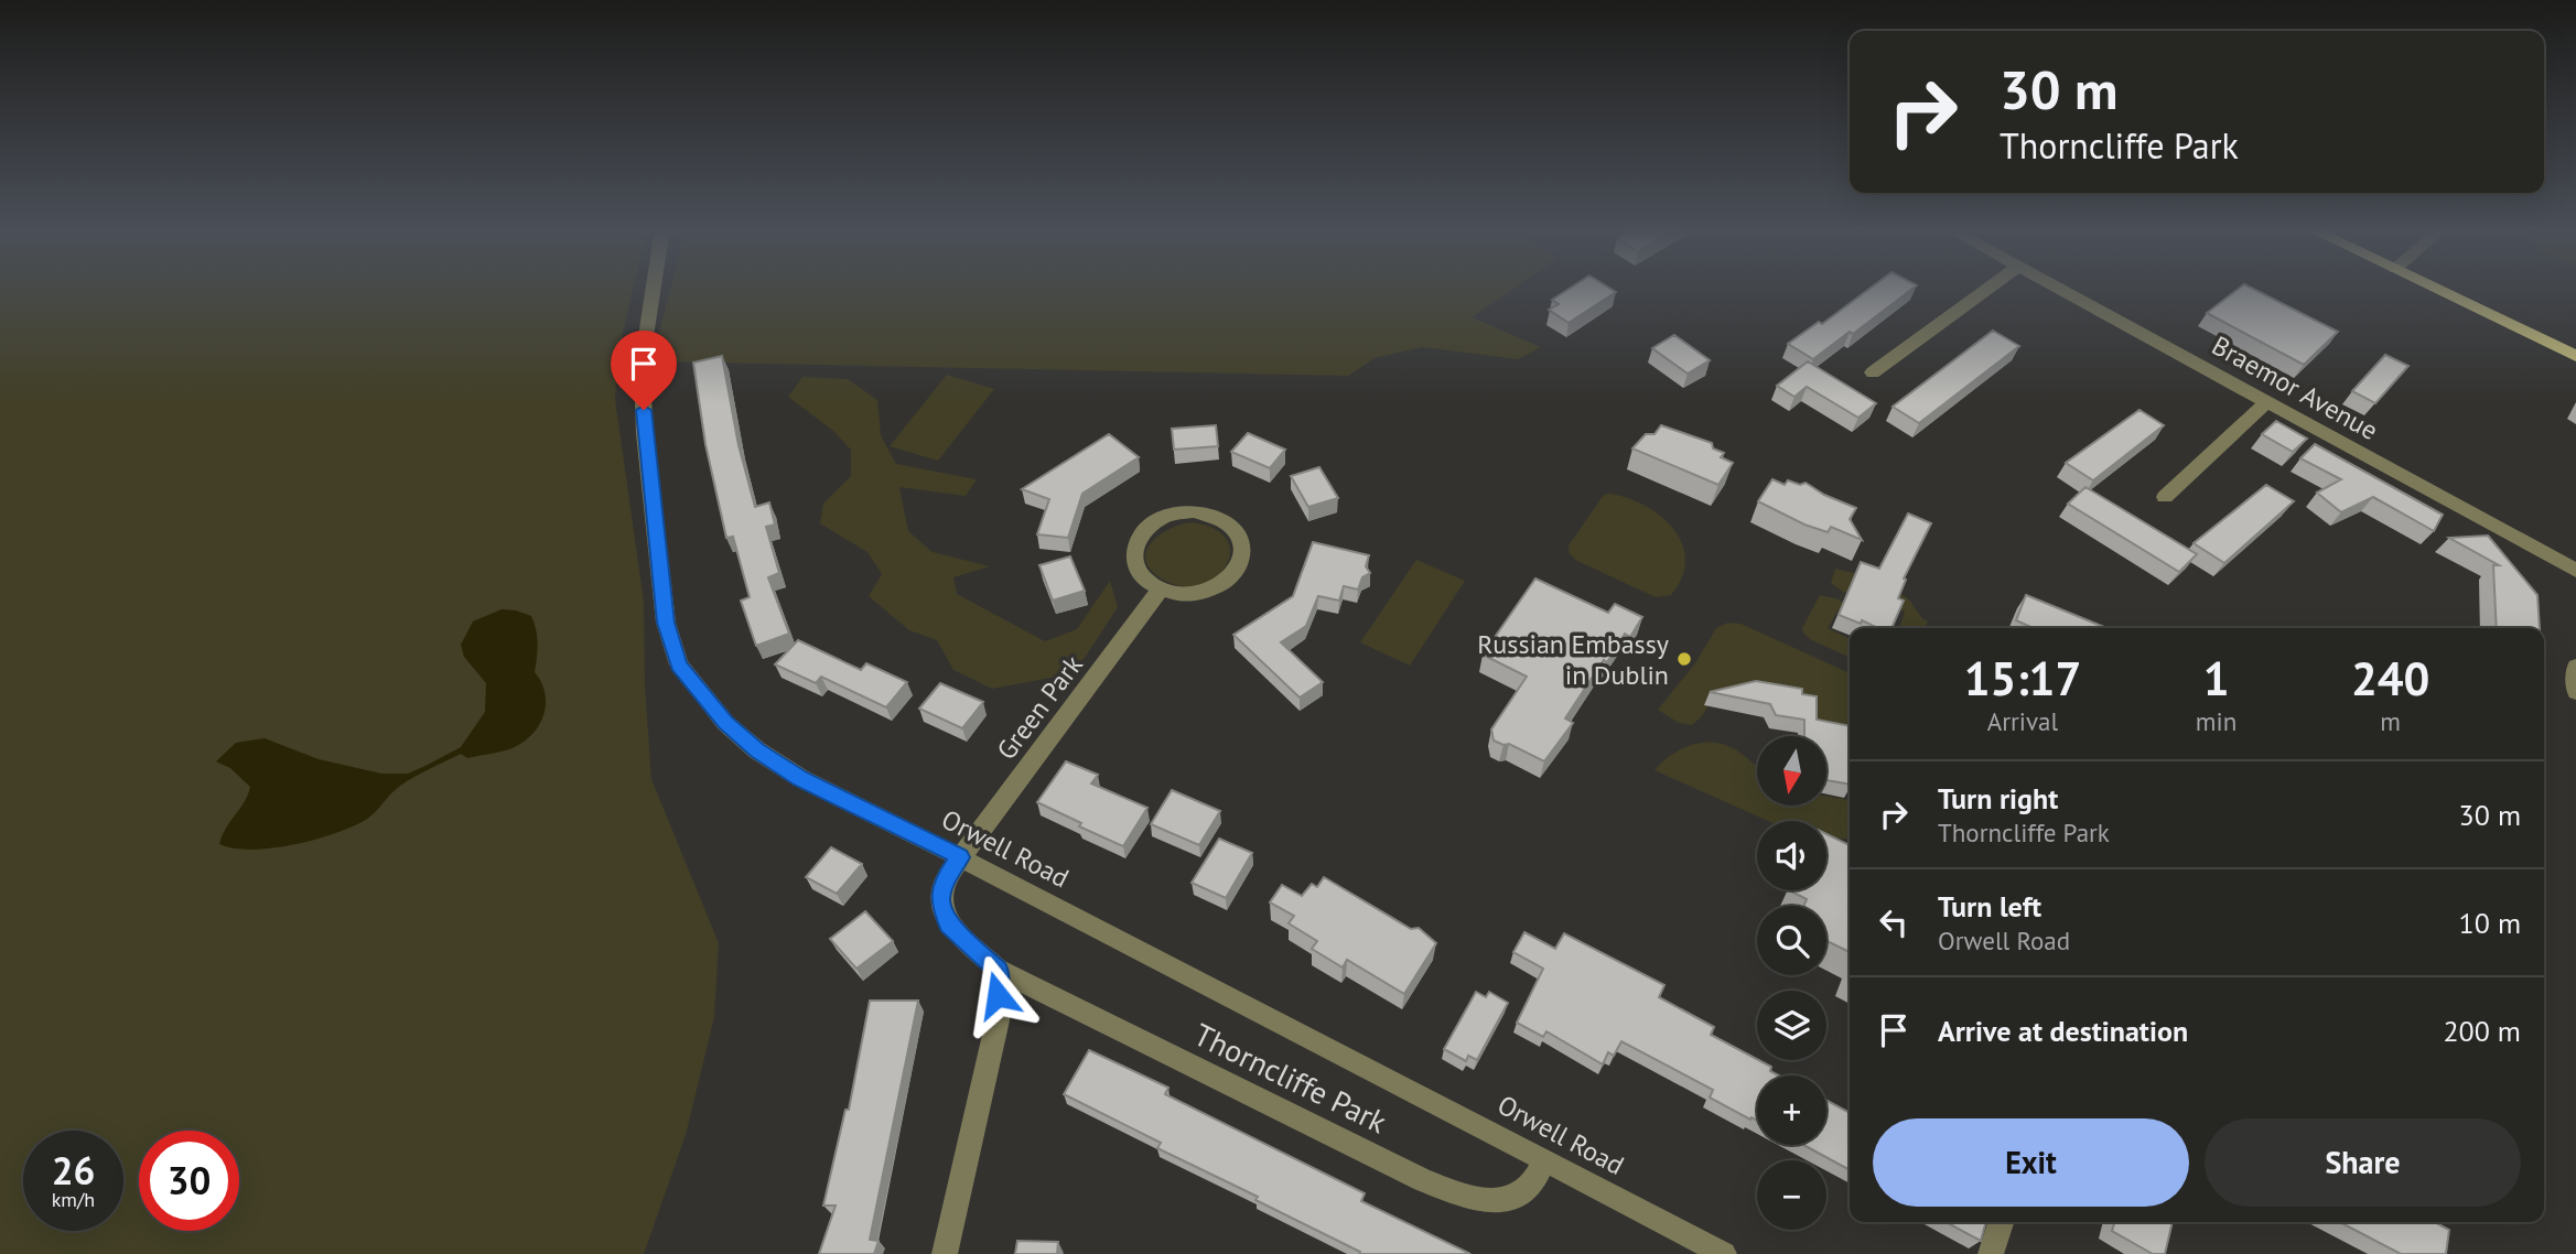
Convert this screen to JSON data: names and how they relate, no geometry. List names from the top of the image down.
{
  "streets": {
    "street": [
      "Braemor Avenue",
      "Green Park",
      "Orwell Road",
      "Thorncliffe Park"
    ]
  },
  "crossings": [
    ["Green Park", "Orwell Road"],
    ["Green Park", "Thorncliffe Park"],
    ["Orwell Road", "Thorncliffe Park"]
  ],
  "places": ["Russian Embassy in Dublin"],
  "north": "bottom",
  "page": {
    "turn": ["30 m", "Thorncliffe Park"],
    "eta": [
      "15:17",
      "Arrival",
      "1",
      "min",
      "240",
      "m"
    ],
    "map_buttons": ["+", "−"],
    "list": [
      {
        "name": "Turn right",
        "note": "Thorncliffe Park",
        "value": "30 m"
      },
      {
        "name": "Turn left",
        "note": "Orwell Road",
        "value": "10 m"
      },
      {
        "name": "Arrive at destination",
        "value": "200 m"
      }
    ],
    "buttons": ["Exit", "Share"],
    "speed": "26 km/h",
    "limit": "30"
  }
}
